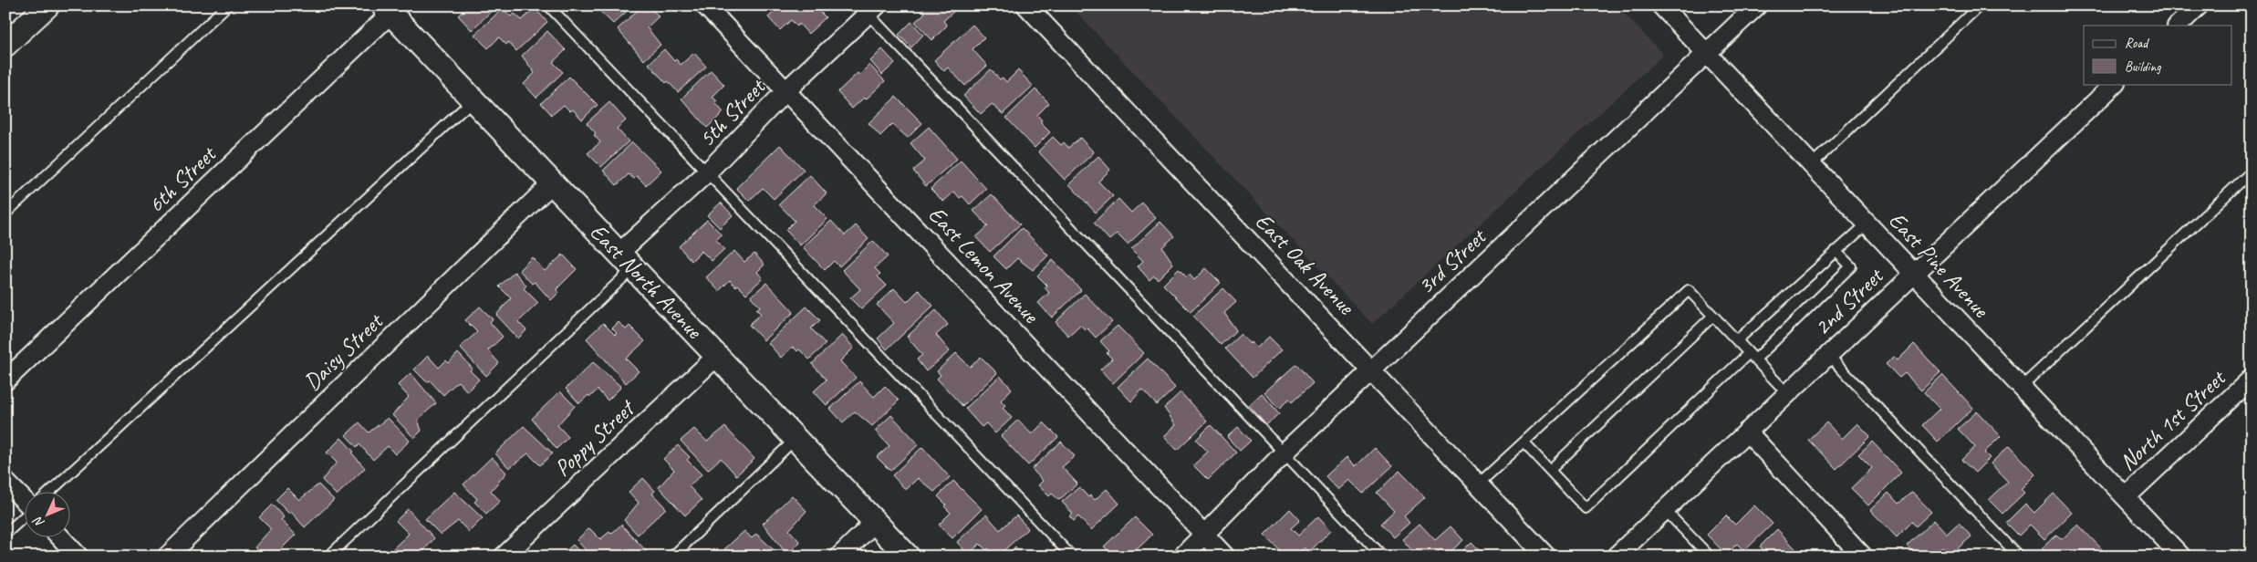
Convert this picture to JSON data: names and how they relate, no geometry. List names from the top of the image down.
{
  "streets": {
    "street": [
      "5th Street",
      "6th Street",
      "3rd Street",
      "East Oak Avenue",
      "East Lemon Avenue",
      "East Pine Avenue",
      "East North Avenue",
      "2nd Street",
      "Daisy Street",
      "North 1st Street",
      "Poppy Street"
    ]
  },
  "crossings": [
    ["5th Street", "East Lemon Avenue"],
    ["5th Street", "East North Avenue"],
    ["6th Street", "East North Avenue"],
    ["3rd Street", "East Oak Avenue"],
    ["3rd Street", "East Lemon Avenue"],
    ["3rd Street", "East Pine Avenue"],
    ["East Pine Avenue", "2nd Street"],
    ["East Pine Avenue", "North 1st Street"],
    ["East North Avenue", "Daisy Street"],
    ["East North Avenue", "Poppy Street"]
  ],
  "legend": ["Road", "Building"],
  "north": "bottom left"
}
